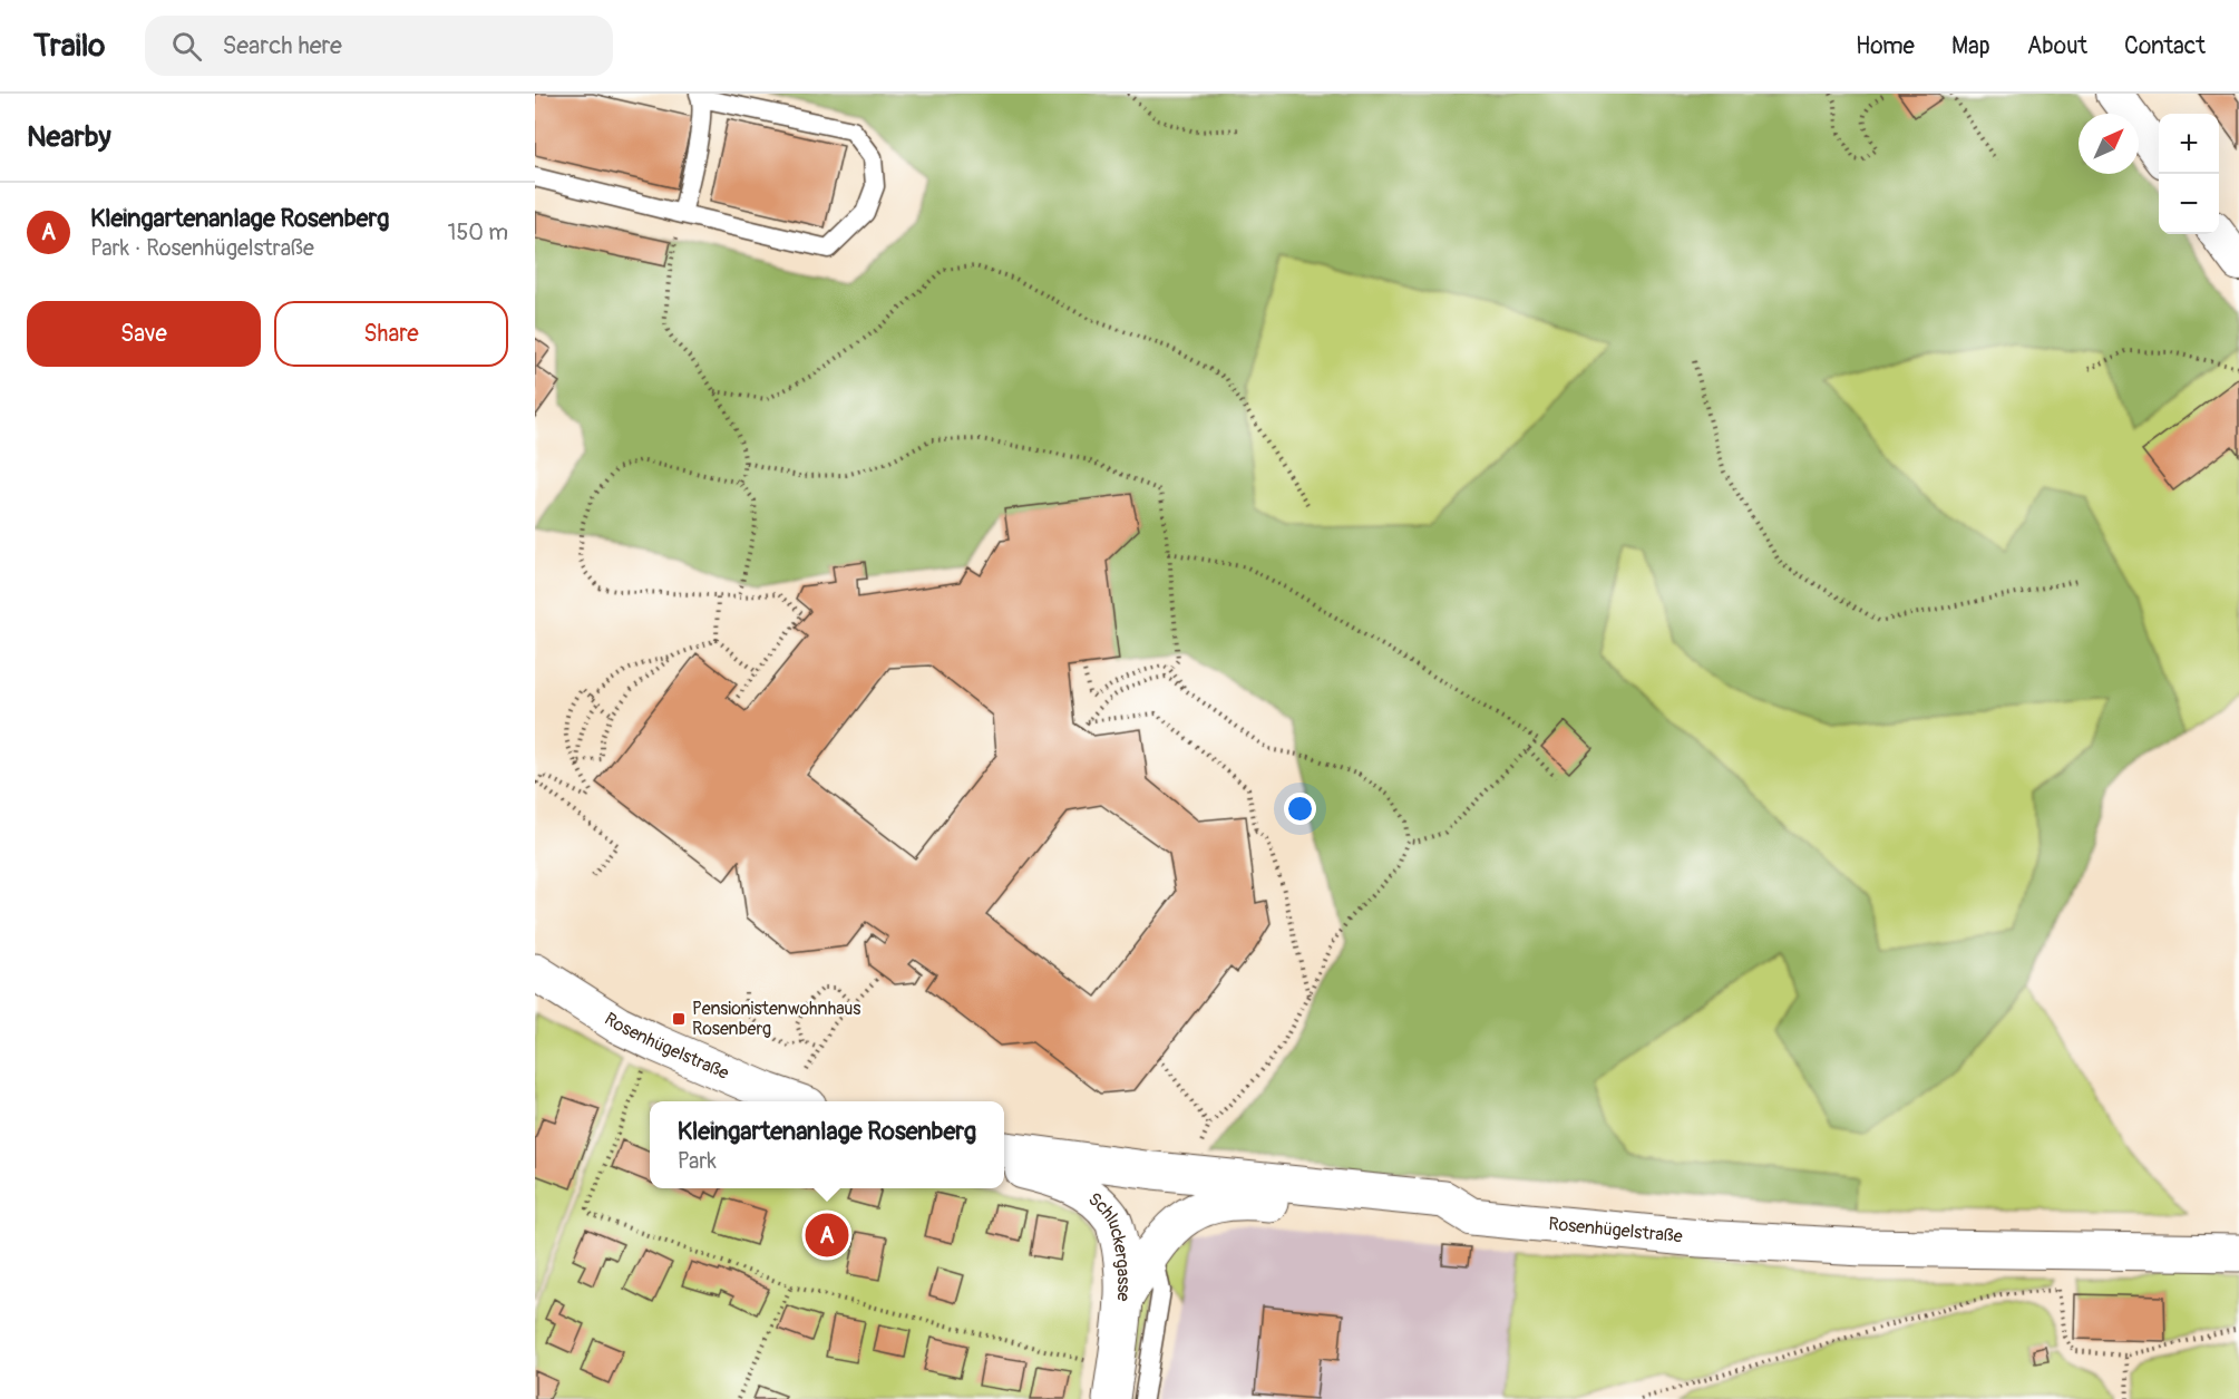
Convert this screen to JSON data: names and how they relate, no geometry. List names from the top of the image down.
{
  "streets": {
    "main road": ["Rosenhügelstraße", "Schluckergasse"]
  },
  "places": {
    "transit": ["Pensionistenwohnhaus Rosenberg"]
  },
  "north": "top right",
  "page": {
    "header": "Trailo",
    "search": "Search here",
    "nav": [
      "Home",
      "Map",
      "About",
      "Contact"
    ],
    "heading": "Nearby",
    "map_buttons": ["+", "−"],
    "list": [
      {
        "mark": "A",
        "name": "Kleingartenanlage Rosenberg",
        "note": "Park · Rosenhügelstraße",
        "value": "150 m"
      }
    ],
    "buttons": ["Save", "Share"],
    "popup": ["Kleingartenanlage Rosenberg", "Park"],
    "pins": "A"
  }
}
